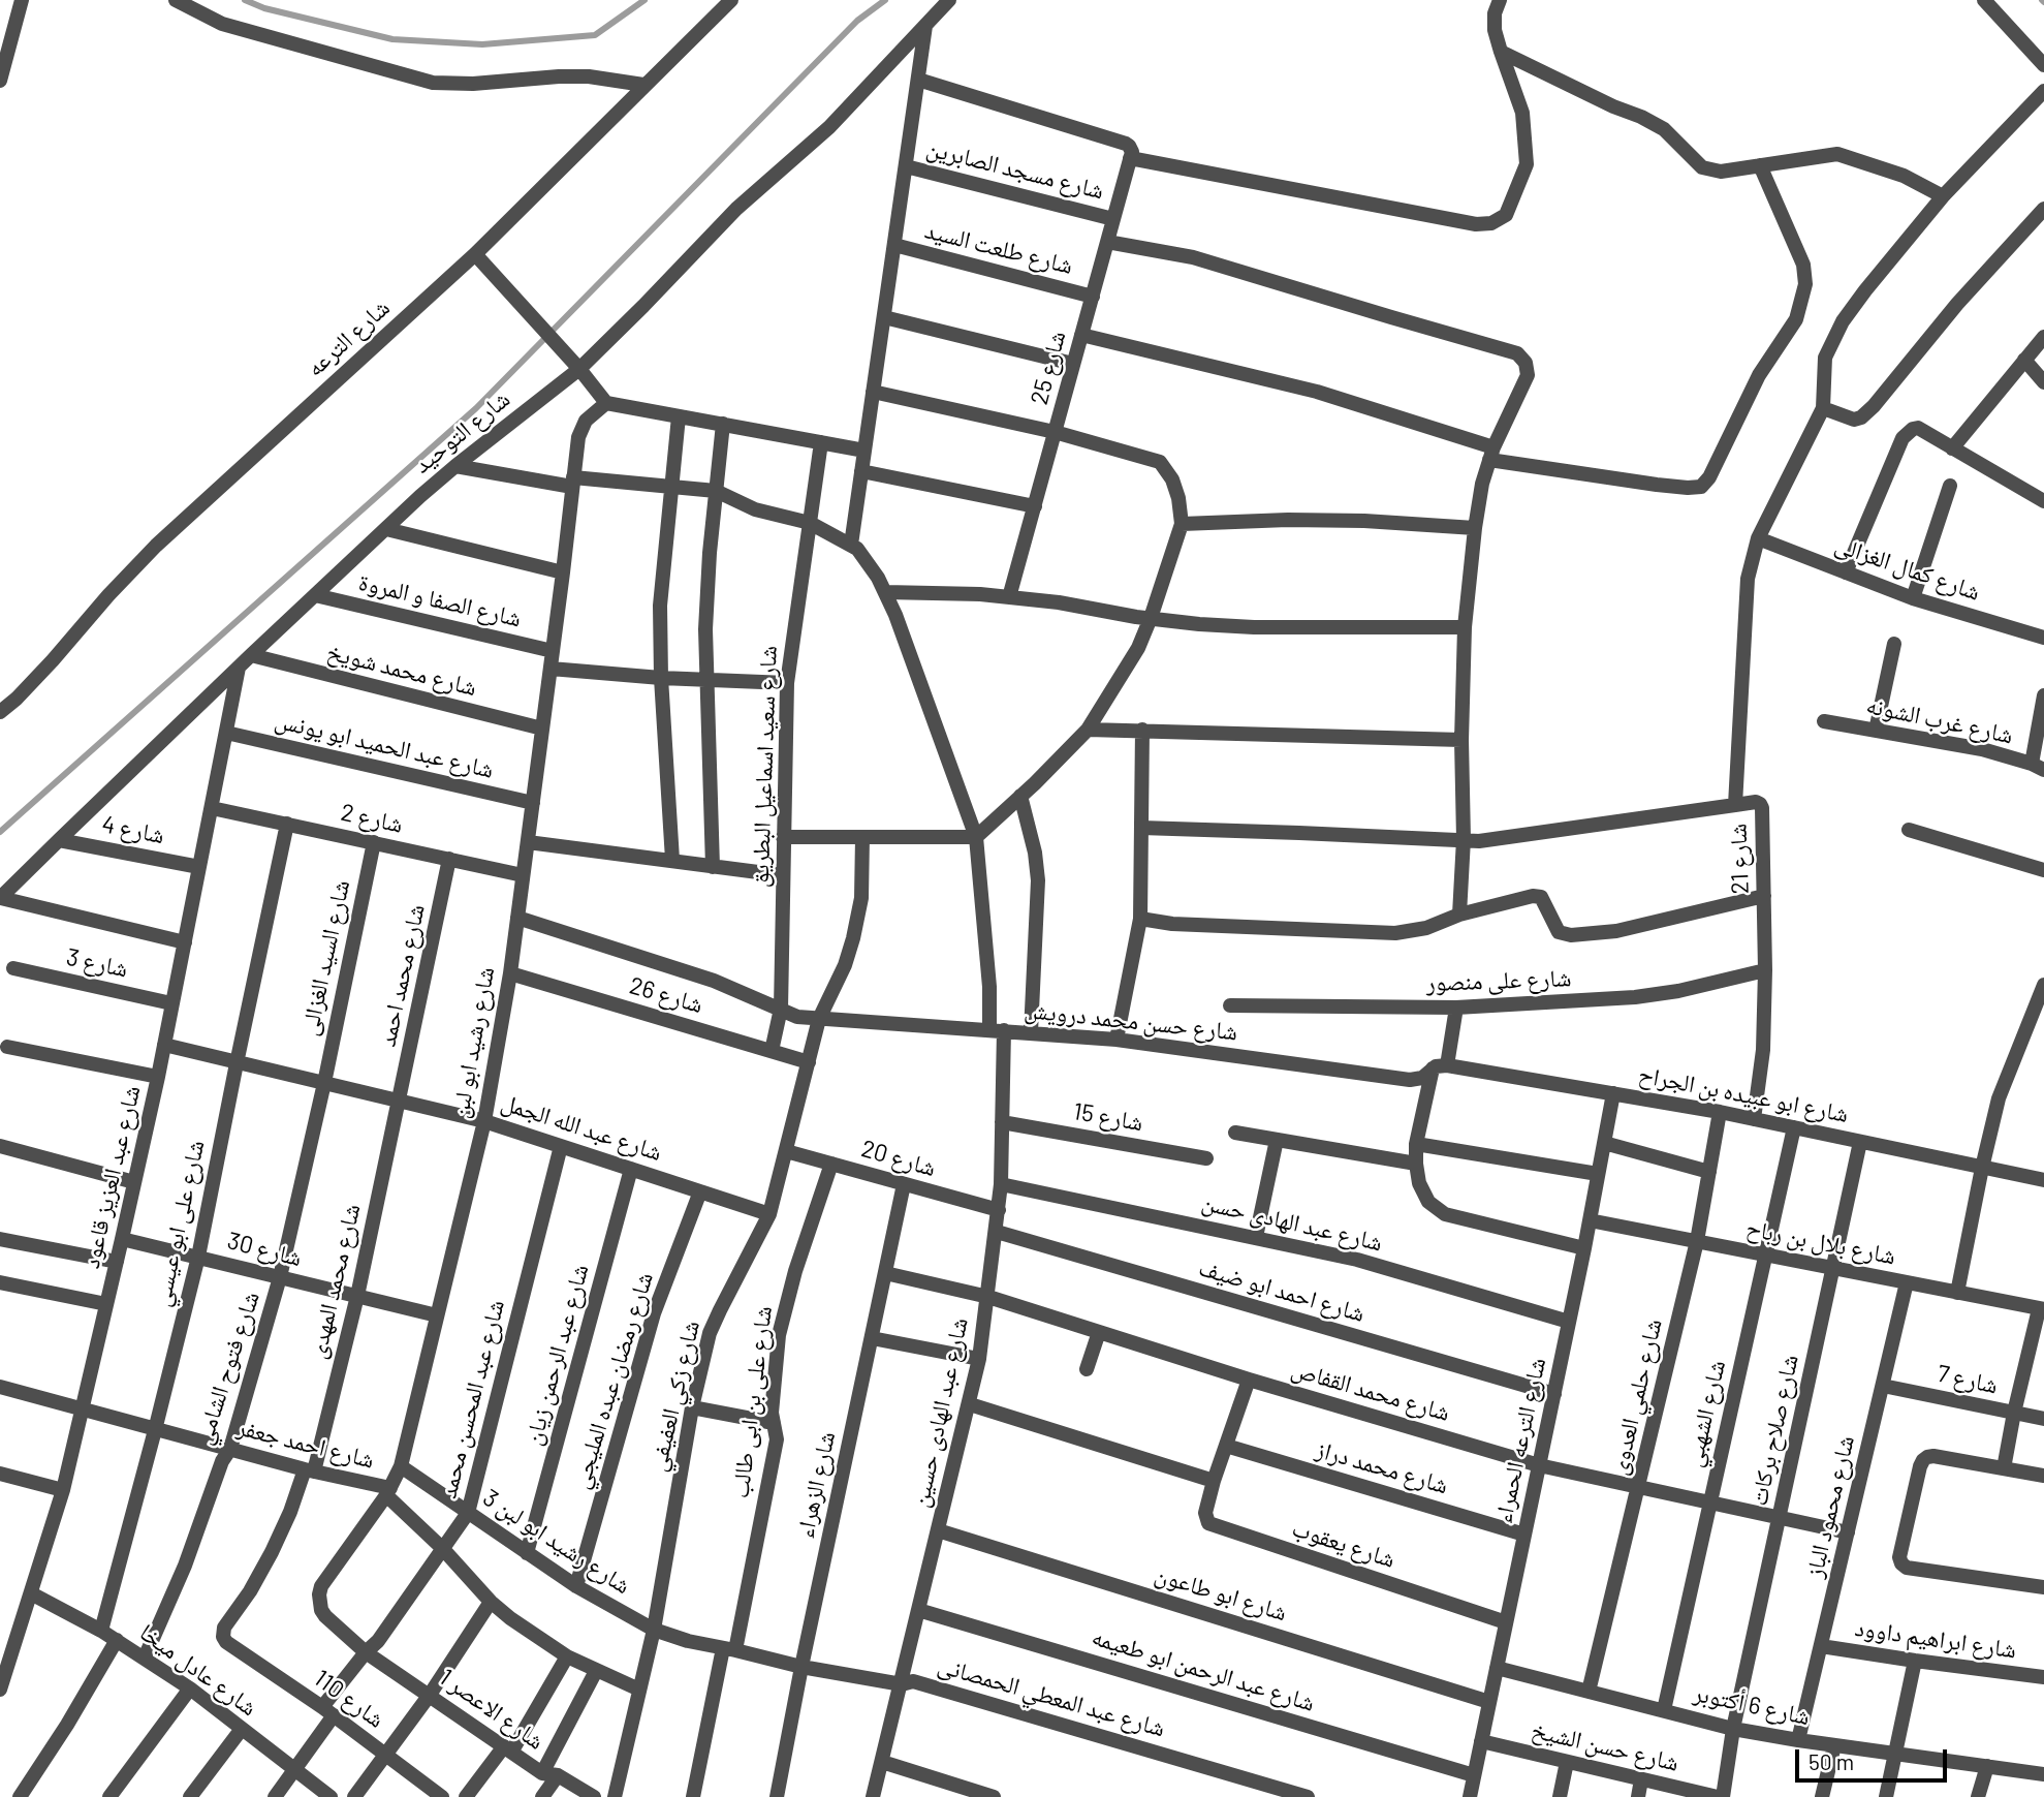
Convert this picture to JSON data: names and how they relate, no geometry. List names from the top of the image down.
{
  "streets": {
    "street": [
      "شارع مسجد الصابرين",
      "شارع طلعت السيد",
      "شارع الترعه",
      "شارع 25",
      "شارع التوحيد",
      "شارع كمال الغزالى",
      "شارع الصفا و المروة",
      "شارع محمد شويخ",
      "شارع غرب الشونه",
      "شارع عبد الحميد ابو يونس",
      "شارع سعيد اسماعيل البطريق",
      "شارع 2",
      "شارع 4",
      "شارع 21",
      "شارع السيد الغزالى",
      "شارع 3",
      "شارع محمد احمد",
      "شارع على منصور",
      "شارع 26",
      "شارع حسن محمد درويش",
      "شارع رشيد ابو لبن",
      "شارع ابو عبيده بن الجراح",
      "شارع 15",
      "شارع عبد الله الجمل",
      "شارع 20",
      "شارع عبد العزيز قاعود",
      "شارع عبد الهادى حسن",
      "شارع على ابو عيسي",
      "شارع بلال بن رباح",
      "شارع 30",
      "شارع محمد المهدى",
      "شارع احمد ابو ضيف",
      "شارع عبد الرحمن زيان",
      "شارع فتوح الشامي",
      "شارع 7",
      "شارع رمضان عبده المليجي",
      "شارع محمد القفاص",
      "شارع زكي العفيفي",
      "شارع حلمي العدوى",
      "شارع عبد المحسن محمد",
      "شارع على بن ابى طالب",
      "شارع عبد الهادى حسين",
      "شارع الشهبي",
      "شارع صلاح بركات",
      "شارع الترعه الحمراء",
      "شارع احمد جعفر",
      "شارع محمد دراز",
      "شارع الزهراء",
      "شارع محمود الباز",
      "شارع رشيد ابو لبن 3",
      "شارع يعقوب",
      "شارع ابو طاعون",
      "شارع ابراهيم داوود",
      "شارع عادل ميخا",
      "شارع عبد الرحمن ابو طعيمه",
      "شارع عبد المعطي الحمصانى",
      "شارع 110",
      "شارع 6 أكتوبر",
      "شارع الاعصر 1",
      "شارع حسن الشيخ"
    ]
  },
  "crossings": [
    ["شارع مسجد الصابرين", "شارع 25"],
    ["شارع طلعت السيد", "شارع 25"],
    ["شارع التوحيد", "شارع الصفا و المروة"],
    ["شارع التوحيد", "شارع محمد شويخ"],
    ["شارع التوحيد", "شارع 4"],
    ["شارع التوحيد", "شارع عبد العزيز قاعود"],
    ["شارع كمال الغزالى", "شارع 21"],
    ["شارع الصفا و المروة", "شارع رشيد ابو لبن"],
    ["شارع محمد شويخ", "شارع رشيد ابو لبن"],
    ["شارع عبد الحميد ابو يونس", "شارع رشيد ابو لبن"],
    ["شارع عبد الحميد ابو يونس", "شارع عبد العزيز قاعود"],
    ["شارع سعيد اسماعيل البطريق", "شارع 26"],
    ["شارع سعيد اسماعيل البطريق", "شارع حسن محمد درويش"],
    ["شارع 2", "شارع السيد الغزالى"],
    ["شارع 2", "شارع محمد احمد"],
    ["شارع 2", "شارع رشيد ابو لبن"],
    ["شارع 2", "شارع عبد العزيز قاعود"],
    ["شارع 2", "شارع على ابو عيسي"],
    ["شارع 4", "شارع عبد العزيز قاعود"],
    ["شارع 21", "شارع على منصور"],
    ["شارع 21", "شارع ابو عبيده بن الجراح"],
    ["شارع السيد الغزالى", "شارع عبد الله الجمل"],
    ["شارع السيد الغزالى", "شارع فتوح الشامي"],
    ["شارع 3", "شارع عبد العزيز قاعود"],
    ["شارع محمد احمد", "شارع عبد الله الجمل"],
    ["شارع محمد احمد", "شارع محمد المهدى"],
    ["شارع 26", "شارع رشيد ابو لبن"],
    ["شارع 26", "شارع زكي العفيفي"],
    ["شارع حسن محمد درويش", "شارع رشيد ابو لبن"],
    ["شارع حسن محمد درويش", "شارع ابو عبيده بن الجراح"],
    ["شارع حسن محمد درويش", "شارع زكي العفيفي"],
    ["شارع حسن محمد درويش", "شارع عبد الهادى حسين"],
    ["شارع رشيد ابو لبن", "شارع عبد الله الجمل"],
    ["شارع رشيد ابو لبن", "شارع 30"],
    ["شارع رشيد ابو لبن", "شارع عبد المحسن محمد"],
    ["شارع رشيد ابو لبن", "شارع احمد جعفر"],
    ["شارع رشيد ابو لبن", "شارع رشيد ابو لبن 3"],
    ["شارع رشيد ابو لبن", "شارع الاعصر 1"],
    ["شارع ابو عبيده بن الجراح", "شارع حلمي العدوى"],
    ["شارع ابو عبيده بن الجراح", "شارع الشهبي"],
    ["شارع ابو عبيده بن الجراح", "شارع صلاح بركات"],
    ["شارع ابو عبيده بن الجراح", "شارع الترعه الحمراء"],
    ["شارع 15", "شارع عبد الهادى حسين"],
    ["شارع عبد الله الجمل", "شارع عبد العزيز قاعود"],
    ["شارع عبد الله الجمل", "شارع على ابو عيسي"],
    ["شارع عبد الله الجمل", "شارع محمد المهدى"],
    ["شارع عبد الله الجمل", "شارع عبد الرحمن زيان"],
    ["شارع عبد الله الجمل", "شارع فتوح الشامي"],
    ["شارع عبد الله الجمل", "شارع رمضان عبده المليجي"],
    ["شارع عبد الله الجمل", "شارع زكي العفيفي"],
    ["شارع عبد الله الجمل", "شارع عبد المحسن محمد"],
    ["شارع 20", "شارع زكي العفيفي"],
    ["شارع 20", "شارع على بن ابى طالب"],
    ["شارع 20", "شارع عبد الهادى حسين"],
    ["شارع 20", "شارع الزهراء"],
    ["شارع عبد العزيز قاعود", "شارع 30"],
    ["شارع عبد العزيز قاعود", "شارع احمد جعفر"],
    ["شارع عبد العزيز قاعود", "شارع عادل ميخا"],
    ["شارع عبد الهادى حسن", "شارع عبد الهادى حسين"],
    ["شارع عبد الهادى حسن", "شارع الترعه الحمراء"],
    ["شارع على ابو عيسي", "شارع 30"],
    ["شارع على ابو عيسي", "شارع احمد جعفر"],
    ["شارع على ابو عيسي", "شارع عادل ميخا"],
    ["شارع بلال بن رباح", "شارع حلمي العدوى"],
    ["شارع بلال بن رباح", "شارع الشهبي"],
    ["شارع بلال بن رباح", "شارع صلاح بركات"],
    ["شارع بلال بن رباح", "شارع الترعه الحمراء"],
    ["شارع بلال بن رباح", "شارع محمود الباز"],
    ["شارع 30", "شارع محمد المهدى"],
    ["شارع 30", "شارع فتوح الشامي"],
    ["شارع محمد المهدى", "شارع احمد جعفر"],
    ["شارع محمد المهدى", "شارع 110"],
    ["شارع احمد ابو ضيف", "شارع عبد الهادى حسين"],
    ["شارع احمد ابو ضيف", "شارع الترعه الحمراء"],
    ["شارع عبد الرحمن زيان", "شارع رشيد ابو لبن 3"],
    ["شارع فتوح الشامي", "شارع احمد جعفر"],
    ["شارع فتوح الشامي", "شارع عادل ميخا"],
    ["شارع 7", "شارع محمود الباز"],
    ["شارع رمضان عبده المليجي", "شارع رشيد ابو لبن 3"],
    ["شارع محمد القفاص", "شارع حلمي العدوى"],
    ["شارع محمد القفاص", "شارع عبد الهادى حسين"],
    ["شارع محمد القفاص", "شارع الشهبي"],
    ["شارع محمد القفاص", "شارع صلاح بركات"],
    ["شارع محمد القفاص", "شارع الترعه الحمراء"],
    ["شارع محمد القفاص", "شارع الزهراء"],
    ["شارع محمد القفاص", "شارع محمود الباز"],
    ["شارع زكي العفيفي", "شارع رشيد ابو لبن 3"],
    ["شارع زكي العفيفي", "شارع عبد المعطي الحمصانى"],
    ["شارع حلمي العدوى", "شارع 6 أكتوبر"],
    ["شارع عبد المحسن محمد", "شارع رشيد ابو لبن 3"],
    ["شارع عبد المحسن محمد", "شارع عادل ميخا"],
    ["شارع عبد المحسن محمد", "شارع 110"],
    ["شارع عبد المحسن محمد", "شارع الاعصر 1"],
    ["شارع على بن ابى طالب", "شارع عبد المعطي الحمصانى"],
    ["شارع عبد الهادى حسين", "شارع ابو طاعون"],
    ["شارع عبد الهادى حسين", "شارع عبد الرحمن ابو طعيمه"],
    ["شارع عبد الهادى حسين", "شارع عبد المعطي الحمصانى"],
    ["شارع الشهبي", "شارع 6 أكتوبر"],
    ["شارع صلاح بركات", "شارع 6 أكتوبر"],
    ["شارع صلاح بركات", "شارع حسن الشيخ"],
    ["شارع الترعه الحمراء", "شارع محمد دراز"],
    ["شارع الترعه الحمراء", "شارع يعقوب"],
    ["شارع الترعه الحمراء", "شارع ابو طاعون"],
    ["شارع الترعه الحمراء", "شارع عبد الرحمن ابو طعيمه"],
    ["شارع الترعه الحمراء", "شارع 6 أكتوبر"],
    ["شارع الترعه الحمراء", "شارع حسن الشيخ"],
    ["شارع الزهراء", "شارع عبد المعطي الحمصانى"],
    ["شارع محمود الباز", "شارع ابراهيم داوود"],
    ["شارع محمود الباز", "شارع 6 أكتوبر"],
    ["شارع رشيد ابو لبن 3", "شارع عبد المعطي الحمصانى"]
  ],
  "scale_bar": "50 m"
}
